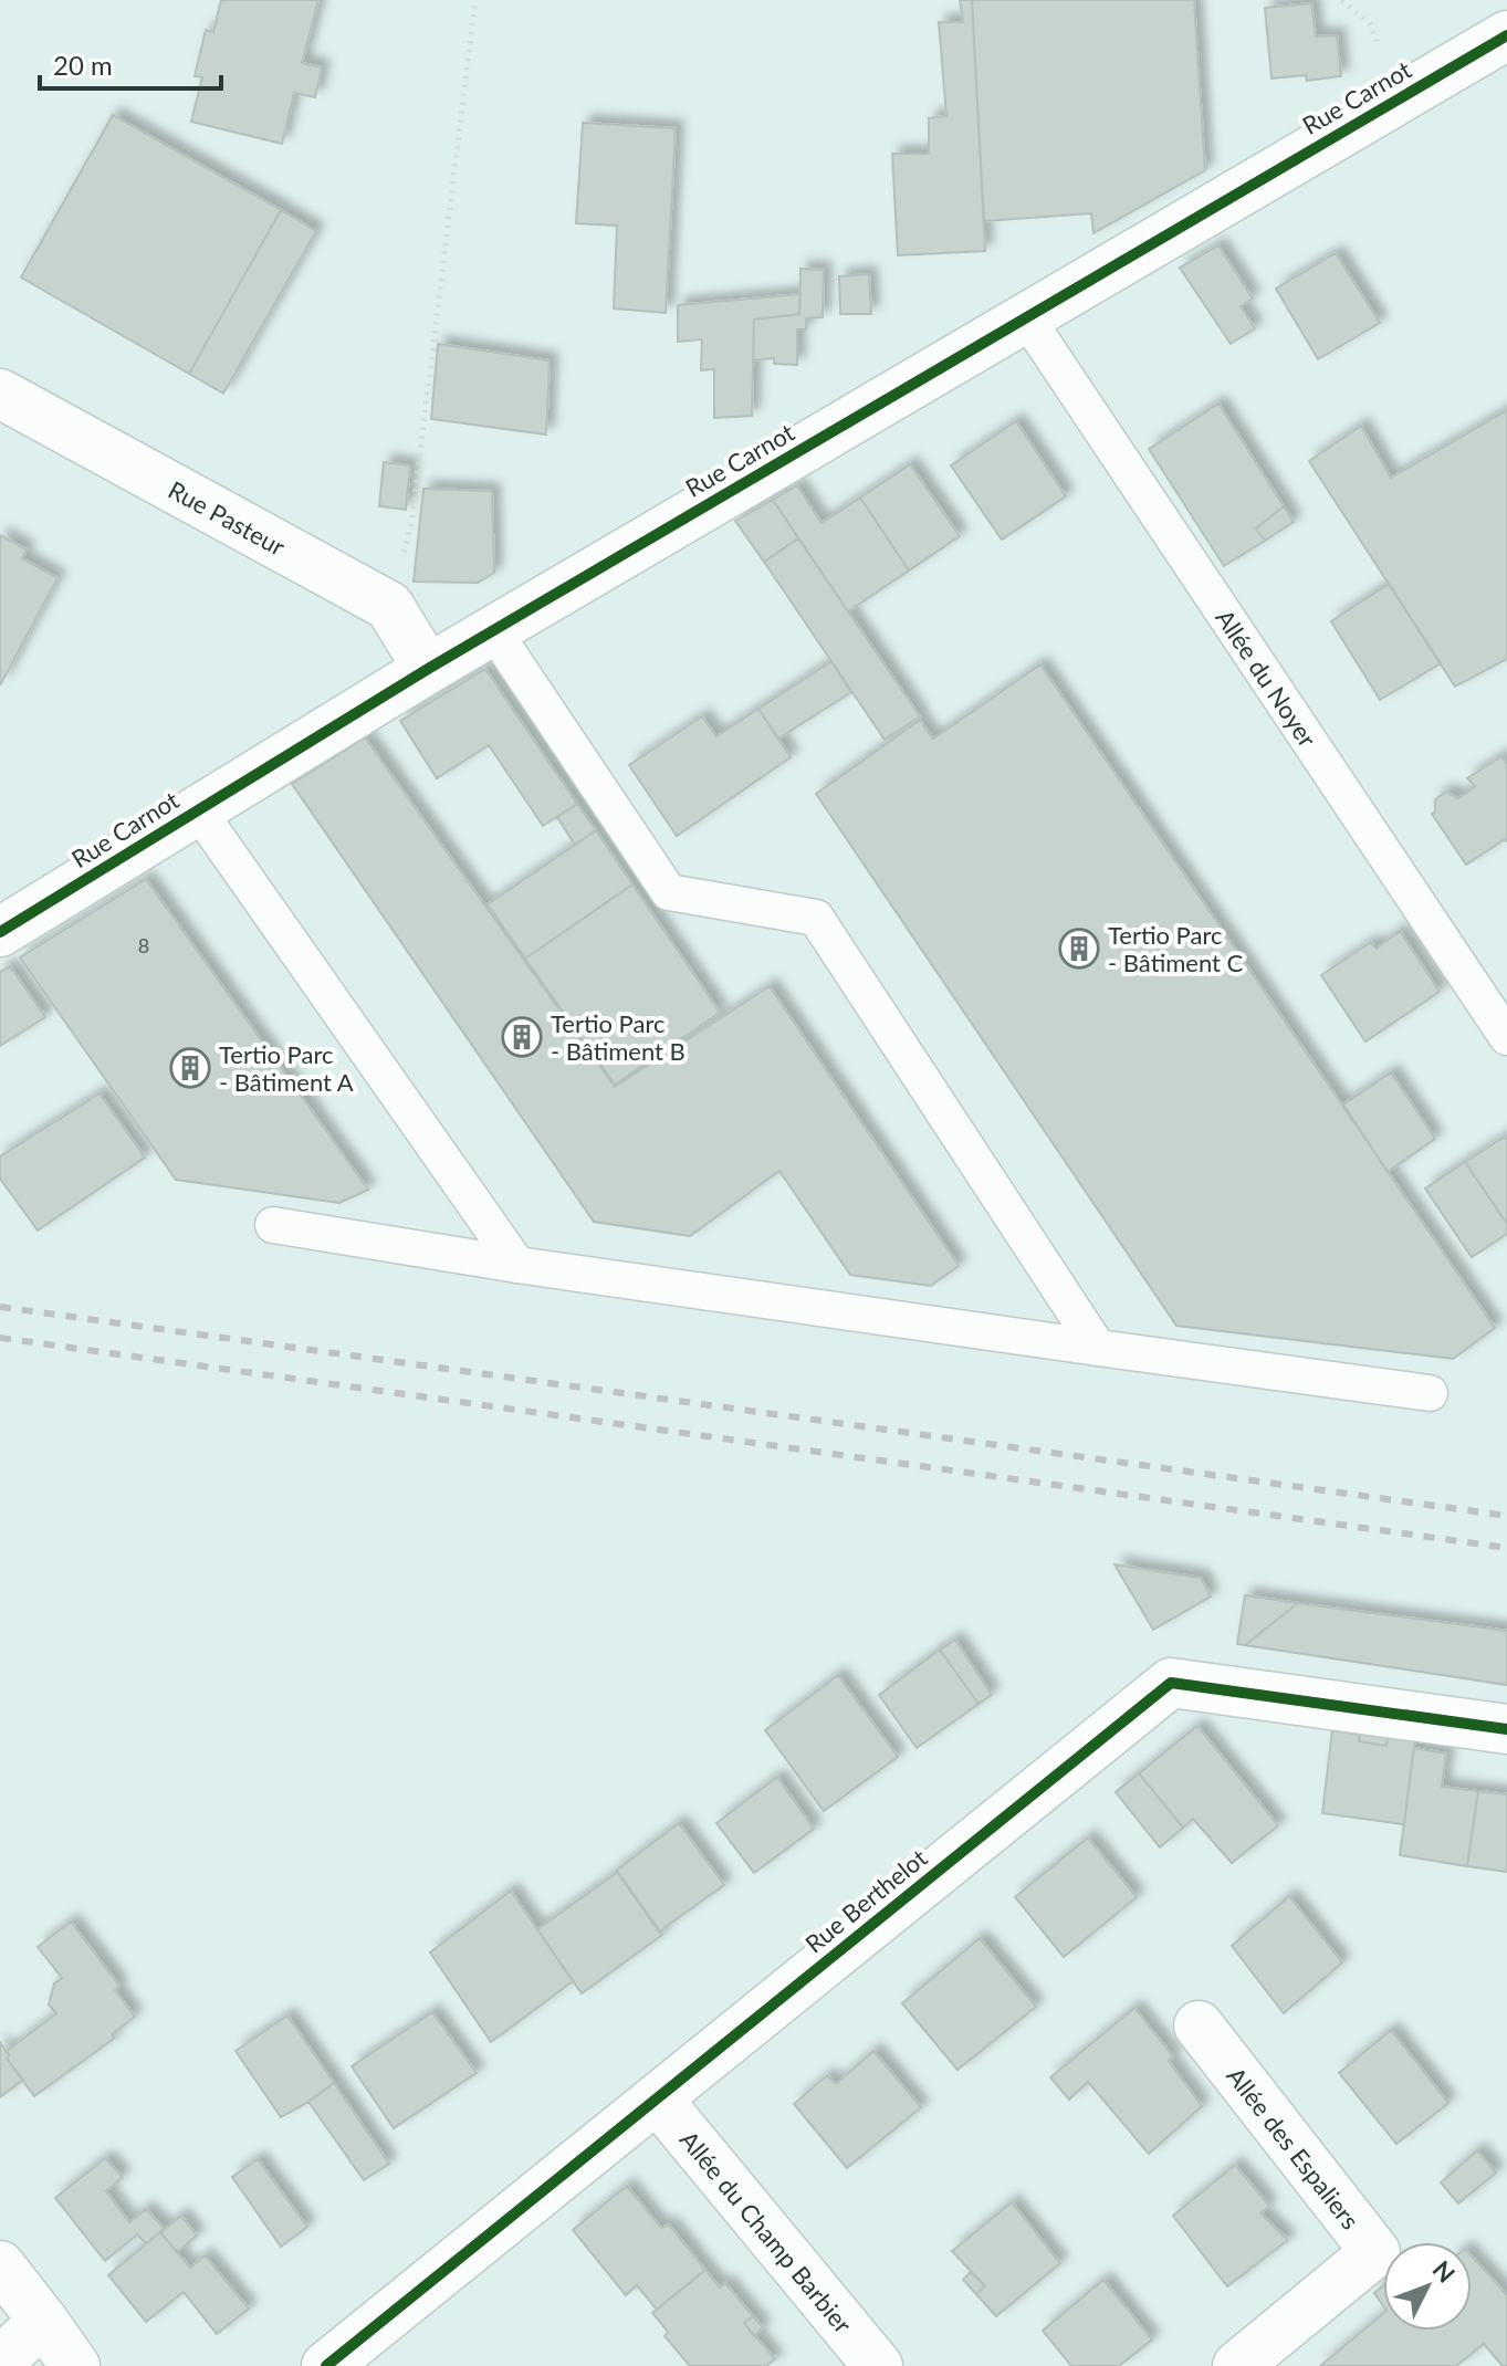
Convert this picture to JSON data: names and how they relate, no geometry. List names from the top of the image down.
{
  "streets": {
    "street": [
      "Rue Carnot",
      "Rue Pasteur",
      "Rue Berthelot",
      "Allée des Espaliers",
      "Allée du Champ Barbier"
    ],
    "lane": ["Allée du Noyer"]
  },
  "crossings": [
    ["Rue Carnot", "Rue Pasteur"],
    ["Rue Carnot", "Allée du Noyer"],
    ["Rue Berthelot", "Allée du Champ Barbier"]
  ],
  "places": {
    "building": ["Tertio Parc - Bâtiment C", "Tertio Parc - Bâtiment B", "Tertio Parc - Bâtiment A"]
  },
  "house_numbers": ["8"],
  "scale_bar": "20 m",
  "north": "top right"
}
